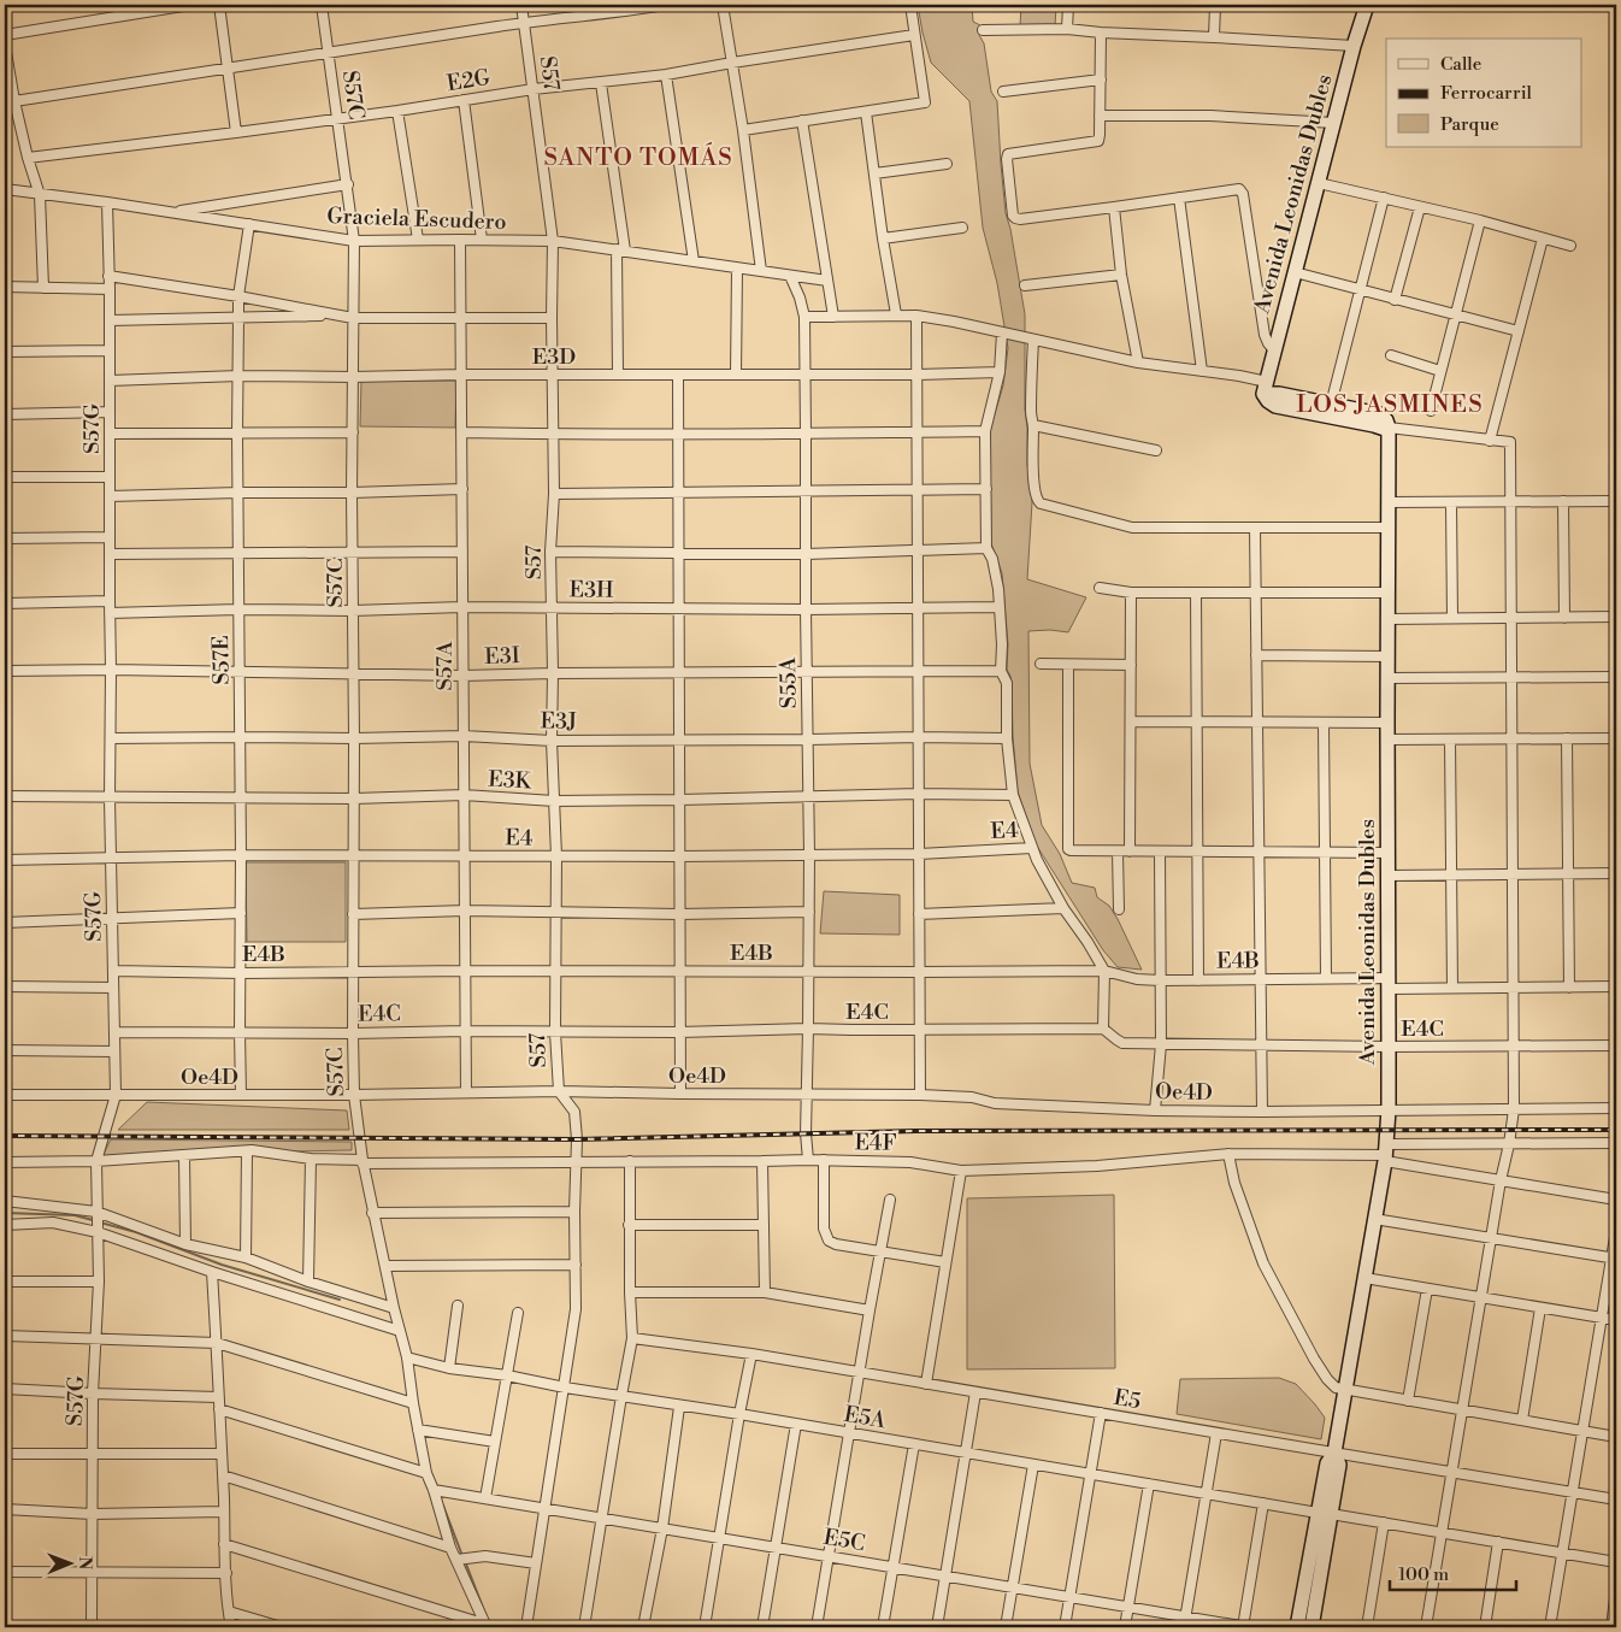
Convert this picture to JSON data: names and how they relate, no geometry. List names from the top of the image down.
{
  "streets": {
    "main road": ["Avenida Leonidas Dubles"],
    "street": [
      "S57",
      "E2G",
      "S57C",
      "Graciela Escudero",
      "E3D",
      "S57G",
      "E3H",
      "E3I",
      "S57E",
      "S57A",
      "S55A",
      "E3J",
      "E3K",
      "E4",
      "E4B",
      "E4C",
      "Oe4D",
      "E4F",
      "E5",
      "E5A",
      "E5C"
    ]
  },
  "crossings": [
    ["S57", "E2G"],
    ["S57", "Graciela Escudero"],
    ["S57", "E3D"],
    ["S57", "E3H"],
    ["S57", "E3I"],
    ["S57", "E3J"],
    ["S57", "E3K"],
    ["S57", "E4"],
    ["S57", "E4B"],
    ["S57", "E4C"],
    ["S57", "Oe4D"],
    ["S57", "E4F"],
    ["E2G", "S57C"],
    ["S57C", "Graciela Escudero"],
    ["S57C", "E3D"],
    ["S57C", "E3H"],
    ["S57C", "E3I"],
    ["S57C", "E3J"],
    ["S57C", "E3K"],
    ["S57C", "E4"],
    ["S57C", "E4B"],
    ["S57C", "E4C"],
    ["S57C", "Oe4D"],
    ["S57C", "E4F"],
    ["S57C", "E5A"],
    ["S57C", "E5C"],
    ["Avenida Leonidas Dubles", "E4B"],
    ["Avenida Leonidas Dubles", "E4C"],
    ["Avenida Leonidas Dubles", "Oe4D"],
    ["Avenida Leonidas Dubles", "E4F"],
    ["Avenida Leonidas Dubles", "E5"],
    ["Avenida Leonidas Dubles", "E5A"],
    ["Graciela Escudero", "S57G"],
    ["Graciela Escudero", "S57E"],
    ["Graciela Escudero", "S57A"],
    ["Graciela Escudero", "S55A"],
    ["E3D", "S57G"],
    ["E3D", "S57E"],
    ["E3D", "S57A"],
    ["E3D", "S55A"],
    ["S57G", "E3H"],
    ["S57G", "E3I"],
    ["S57G", "E3J"],
    ["S57G", "E3K"],
    ["S57G", "E4"],
    ["S57G", "E4B"],
    ["S57G", "E4C"],
    ["S57G", "Oe4D"],
    ["S57G", "E4F"],
    ["E3H", "S57E"],
    ["E3H", "S57A"],
    ["E3H", "S55A"],
    ["E3I", "S57E"],
    ["E3I", "S57A"],
    ["E3I", "S55A"],
    ["S57E", "E3J"],
    ["S57E", "E3K"],
    ["S57E", "E4"],
    ["S57E", "E4B"],
    ["S57E", "E4C"],
    ["S57E", "Oe4D"],
    ["S57A", "E3J"],
    ["S57A", "E3K"],
    ["S57A", "E4"],
    ["S57A", "E4B"],
    ["S57A", "E4C"],
    ["S57A", "Oe4D"],
    ["S55A", "E3J"],
    ["S55A", "E3K"],
    ["S55A", "E4"],
    ["S55A", "E4B"],
    ["S55A", "E4C"],
    ["S55A", "Oe4D"],
    ["S55A", "E4F"]
  ],
  "districts": ["SANTO TOMÁS", "LOS JASMINES"],
  "legend": ["Calle", "Ferrocarril", "Parque"],
  "scale_bar": "100 m",
  "north": "right"
}
